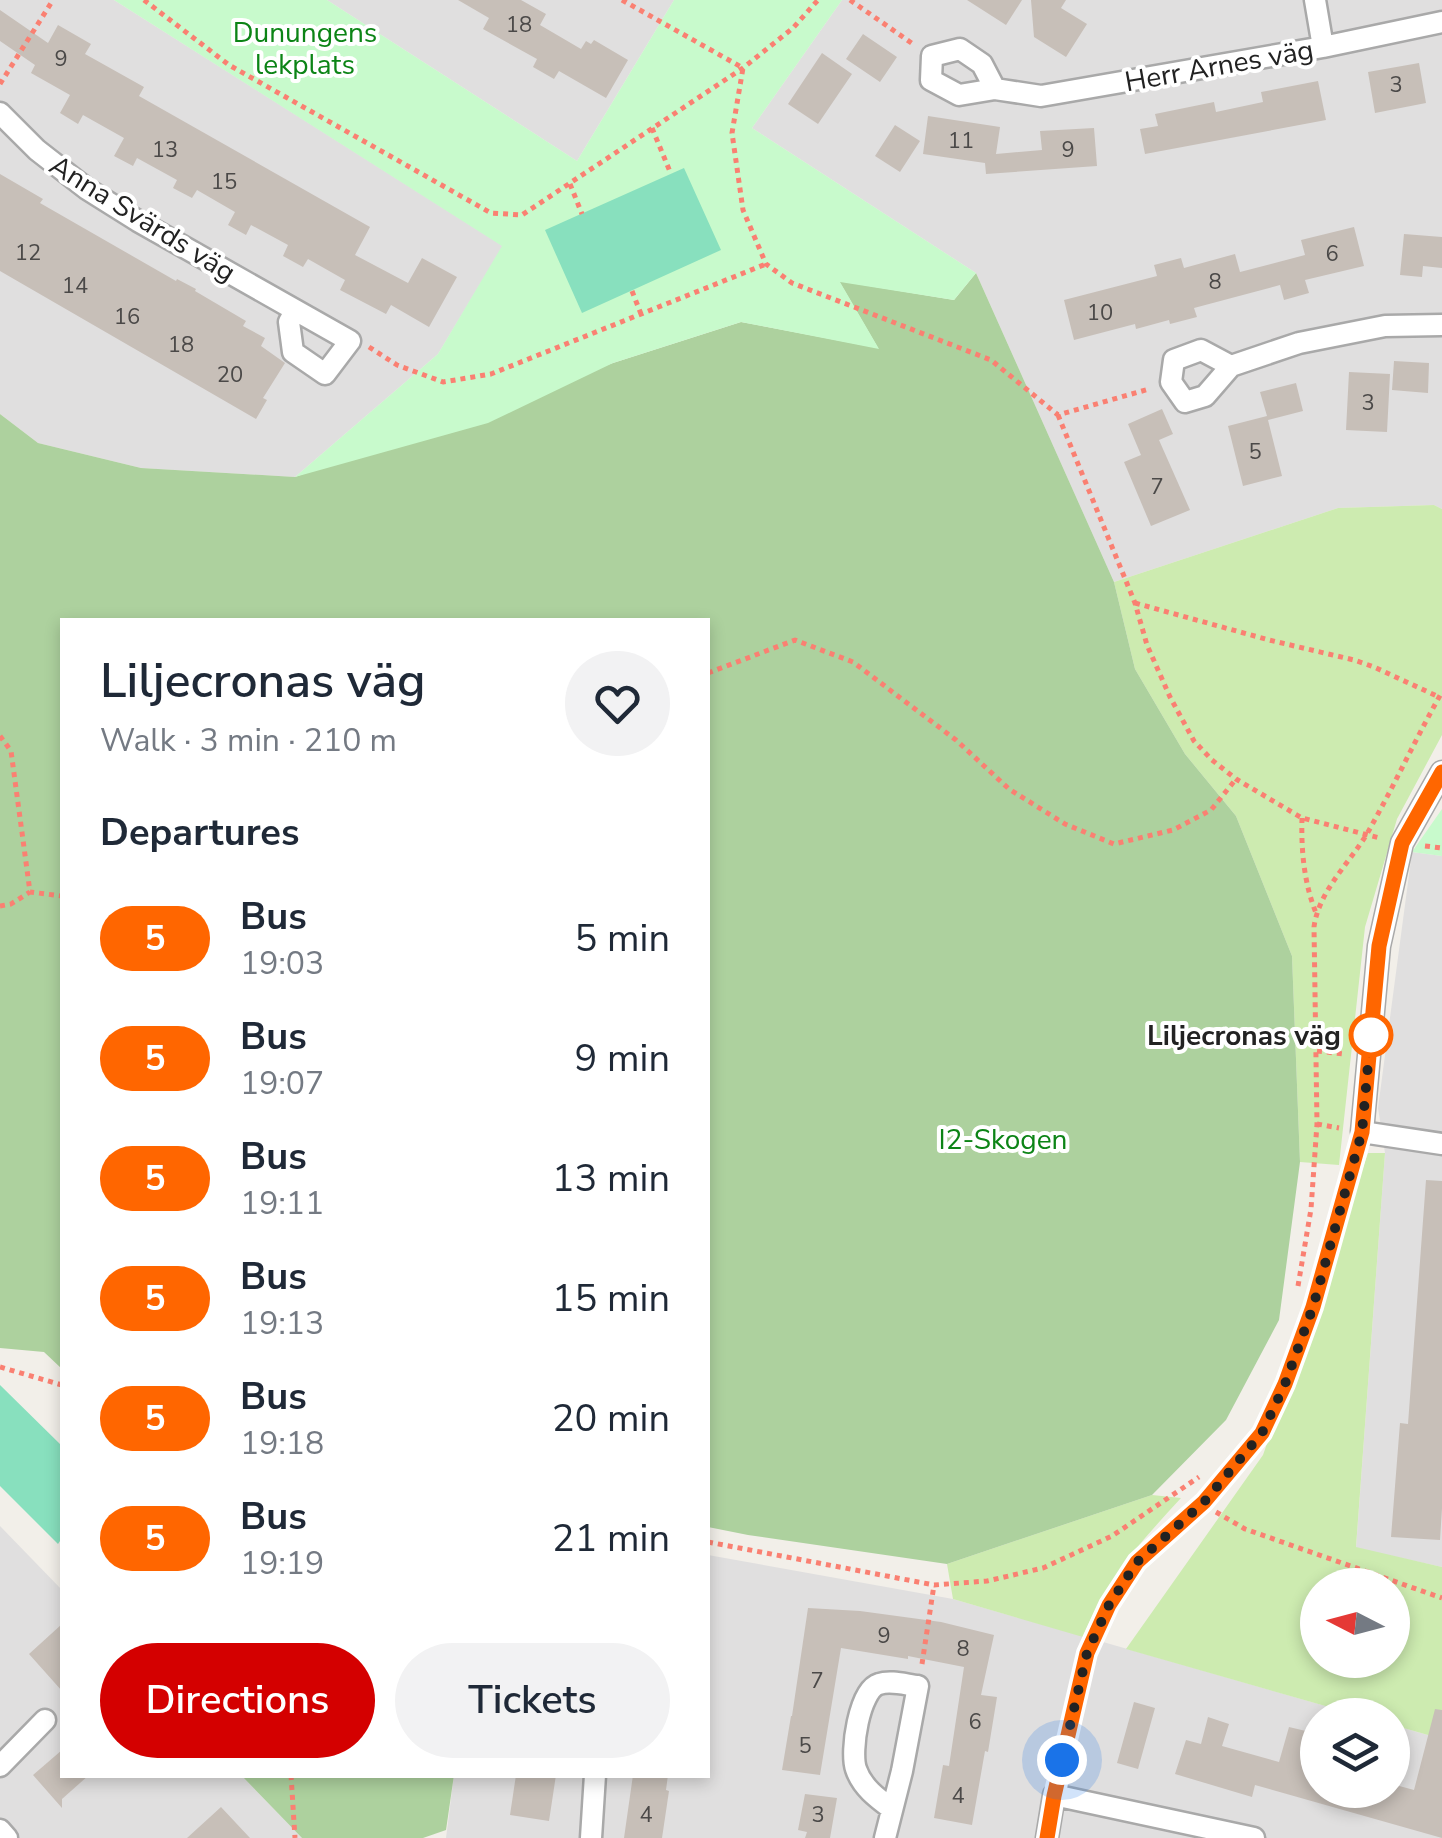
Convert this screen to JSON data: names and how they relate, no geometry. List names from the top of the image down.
{
  "streets": {
    "street": ["Herr Arnes väg", "Anna Svärds väg"]
  },
  "parks": ["Dunungens lekplats", "I2-Skogen"],
  "places": ["Liljecronas väg"],
  "lines": ["bus line 5"],
  "house_numbers": [
    "18",
    "9",
    "3",
    "11",
    "13",
    "9",
    "15",
    "12",
    "6",
    "8",
    "14",
    "10",
    "16",
    "18",
    "20",
    "3",
    "5",
    "7",
    "9",
    "8",
    "7",
    "6",
    "5",
    "4",
    "4",
    "3"
  ],
  "north": "left",
  "page": {
    "heading": [
      ["Liljecronas väg", "Walk · 3 min · 210 m"],
      "Departures"
    ],
    "list": [
      {
        "mark": "5",
        "name": "Bus",
        "note": "19:03",
        "value": "5 min"
      },
      {
        "mark": "5",
        "name": "Bus",
        "note": "19:07",
        "value": "9 min"
      },
      {
        "mark": "5",
        "name": "Bus",
        "note": "19:11",
        "value": "13 min"
      },
      {
        "mark": "5",
        "name": "Bus",
        "note": "19:13",
        "value": "15 min"
      },
      {
        "mark": "5",
        "name": "Bus",
        "note": "19:18",
        "value": "20 min"
      },
      {
        "mark": "5",
        "name": "Bus",
        "note": "19:19",
        "value": "21 min"
      }
    ],
    "buttons": ["Directions", "Tickets"]
  }
}
